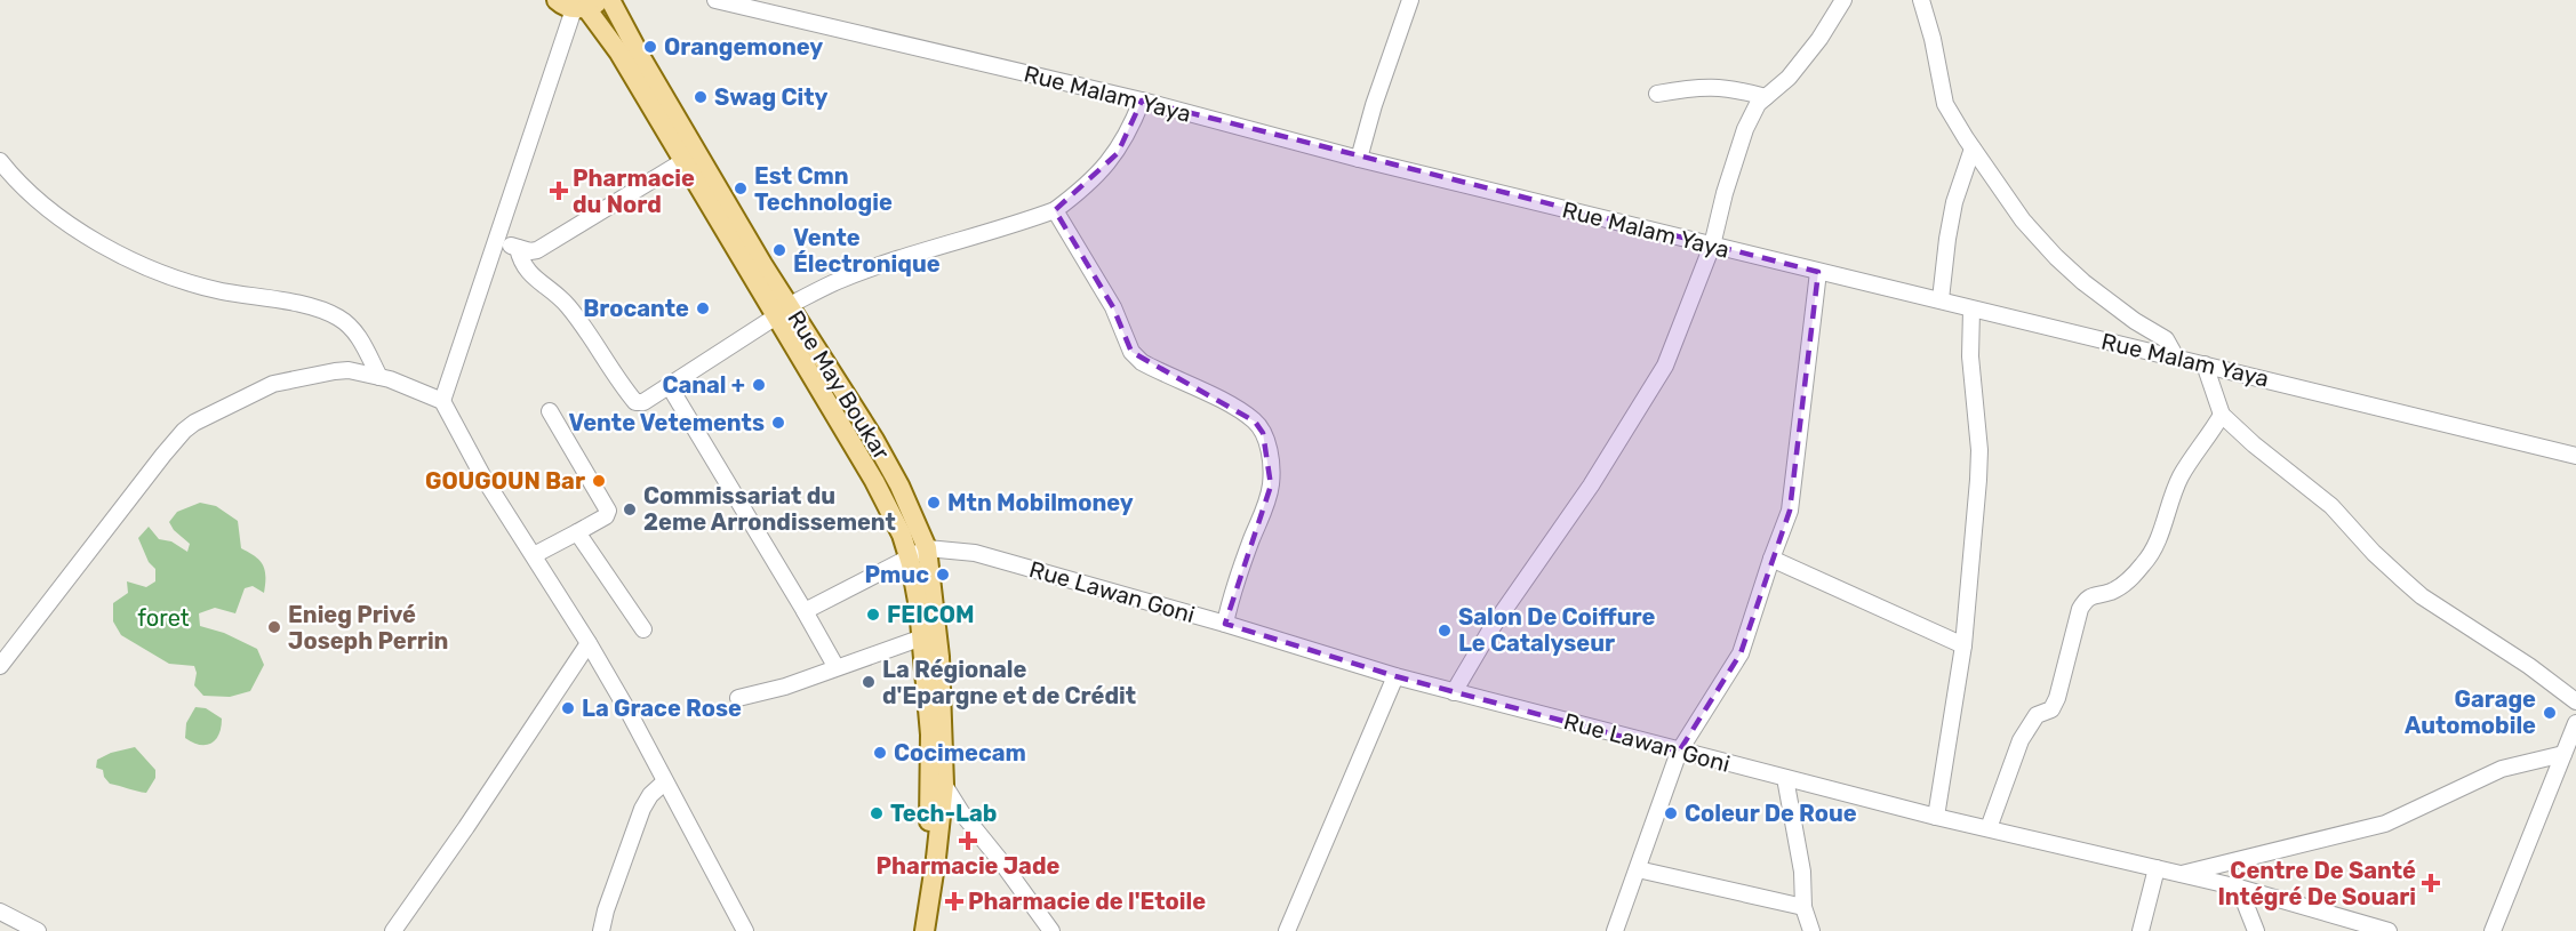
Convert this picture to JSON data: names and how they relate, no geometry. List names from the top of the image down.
{
  "streets": {
    "main road": ["Rue May Boukar"],
    "street": ["Rue Malam Yaya", "Rue Lawan Goni"]
  },
  "crossings": [
    ["Rue May Boukar", "Rue Lawan Goni"]
  ],
  "parks": ["foret"],
  "places": {
    "other": [
      "Orangemoney",
      "Swag City",
      "Est Cmn Technologie",
      "Vente Électronique",
      "Brocante",
      "Canal +",
      "Vente Vetements",
      "GOUGOUN Bar",
      "Mtn Mobilmoney",
      "Commissariat du 2eme Arrondissement",
      "Pmuc",
      "FEICOM",
      "Enieg Privé Joseph Perrin",
      "Salon De Coiffure Le Catalyseur",
      "La Régionale d'Epargne et de Crédit",
      "La Grace Rose",
      "Garage Automobile",
      "Cocimecam",
      "Tech-Lab",
      "Coleur De Roue"
    ],
    "health": [
      "Pharmacie du Nord",
      "Pharmacie Jade",
      "Centre De Santé Intégré De Souari",
      "Pharmacie de l'Etoile"
    ]
  }
}
